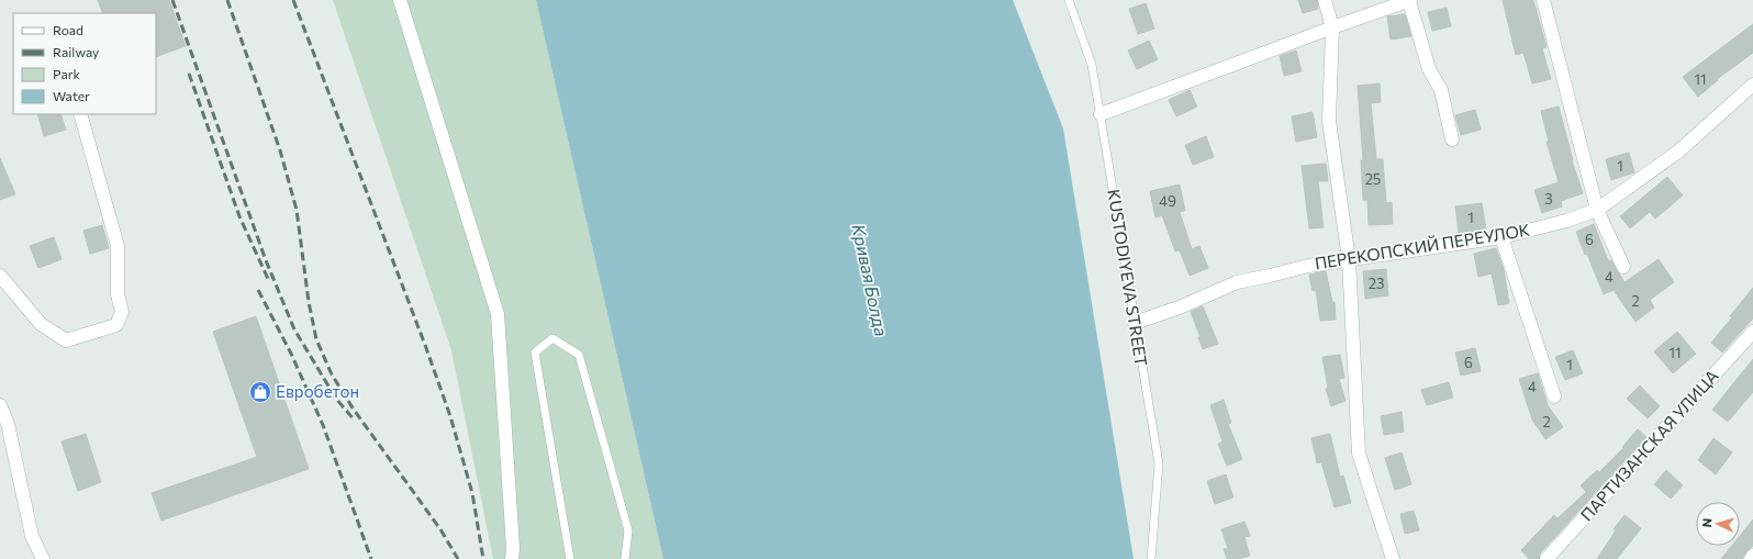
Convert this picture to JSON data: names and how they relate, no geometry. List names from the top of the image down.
{
  "streets": {
    "street": ["ПЕРЕКОПСКИЙ ПЕРЕУЛОК", "ПАРТИЗАНСКАЯ УЛИЦА"],
    "lane": ["KUSTODIYEVA STREET"]
  },
  "crossings": [
    ["ПЕРЕКОПСКИЙ ПЕРЕУЛОК", "KUSTODIYEVA STREET"]
  ],
  "water": ["Кривая Болда"],
  "places": {
    "shop": ["Евробетон"]
  },
  "house_numbers": [
    "11",
    "1",
    "25",
    "3",
    "49",
    "1",
    "6",
    "4",
    "23",
    "2",
    "11",
    "6",
    "1",
    "4",
    "2"
  ],
  "legend": [
    "Road",
    "Railway",
    "Park",
    "Water"
  ],
  "north": "left"
}
